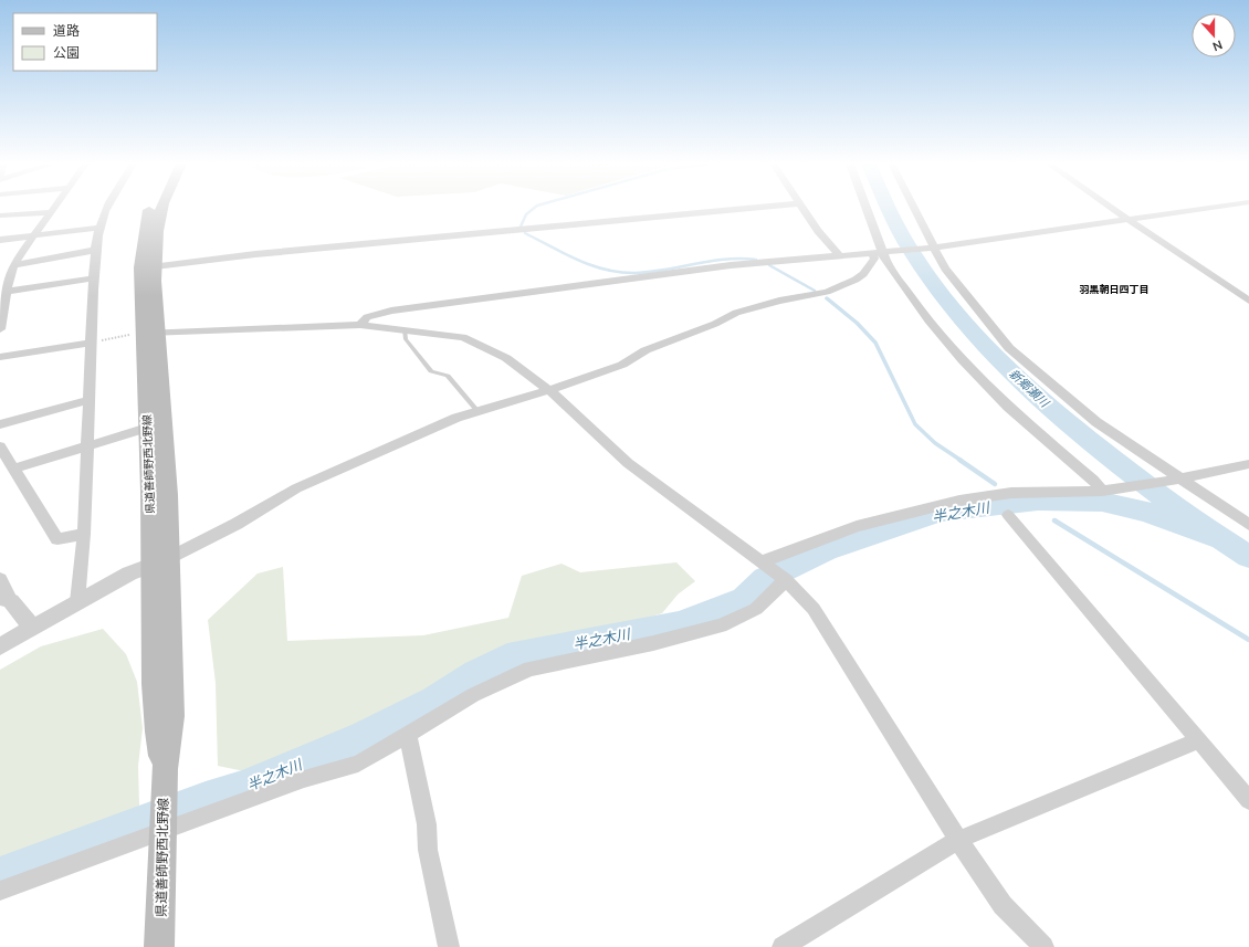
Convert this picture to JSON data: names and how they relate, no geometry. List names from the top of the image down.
{
  "streets": {
    "main road": ["県道善師野西北野線"]
  },
  "districts": ["羽黒朝日四丁目"],
  "water": ["新郷瀬川", "半之木川"],
  "legend": ["道路", "公園"],
  "north": "bottom"
}
